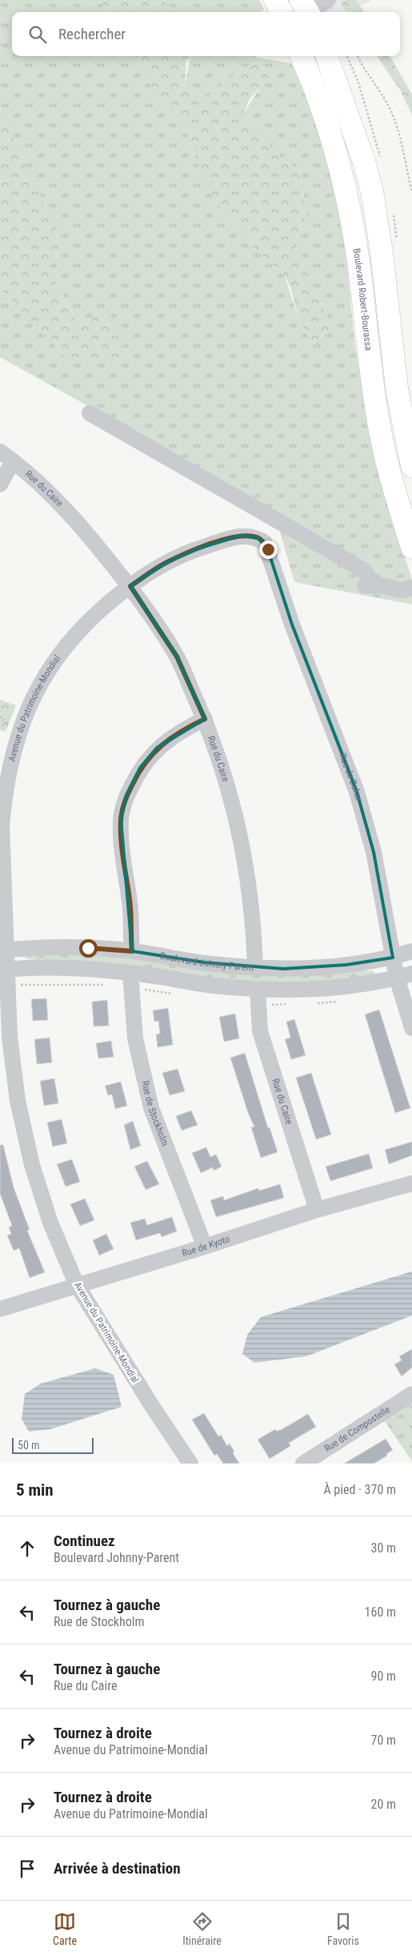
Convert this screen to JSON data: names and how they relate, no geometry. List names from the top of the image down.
{
  "streets": {
    "highway": ["Boulevard Robert-Bourassa"],
    "street": [
      "Rue du Caire",
      "Avenue du Patrimoine-Mondial",
      "Rue de Dakar",
      "Boulevard Johnny-Parent",
      "Rue de Stockholm",
      "Rue de Kyoto",
      "Rue de Compostelle"
    ]
  },
  "crossings": [
    ["Rue du Caire", "Avenue du Patrimoine-Mondial"],
    ["Rue du Caire", "Boulevard Johnny-Parent"],
    ["Rue du Caire", "Rue de Kyoto"],
    ["Avenue du Patrimoine-Mondial", "Rue de Dakar"],
    ["Avenue du Patrimoine-Mondial", "Boulevard Johnny-Parent"],
    ["Avenue du Patrimoine-Mondial", "Rue de Kyoto"],
    ["Rue de Dakar", "Boulevard Johnny-Parent"],
    ["Boulevard Johnny-Parent", "Rue de Stockholm"],
    ["Rue de Stockholm", "Rue de Kyoto"]
  ],
  "scale_bar": "50 m",
  "page": {
    "search": "Rechercher",
    "scale": "50 m",
    "heading": ["5 min", "À pied · 370 m"],
    "list": [
      ["Continuez", "Boulevard Johnny-Parent", "30 m"],
      ["Tournez à gauche", "Rue de Stockholm", "160 m"],
      ["Tournez à gauche", "Rue du Caire", "90 m"],
      ["Tournez à droite", "Avenue du Patrimoine-Mondial", "70 m"],
      ["Tournez à droite", "Avenue du Patrimoine-Mondial", "20 m"],
      "Arrivée à destination"
    ],
    "nav": ["Carte", "Itinéraire", "Favoris"]
  }
}
